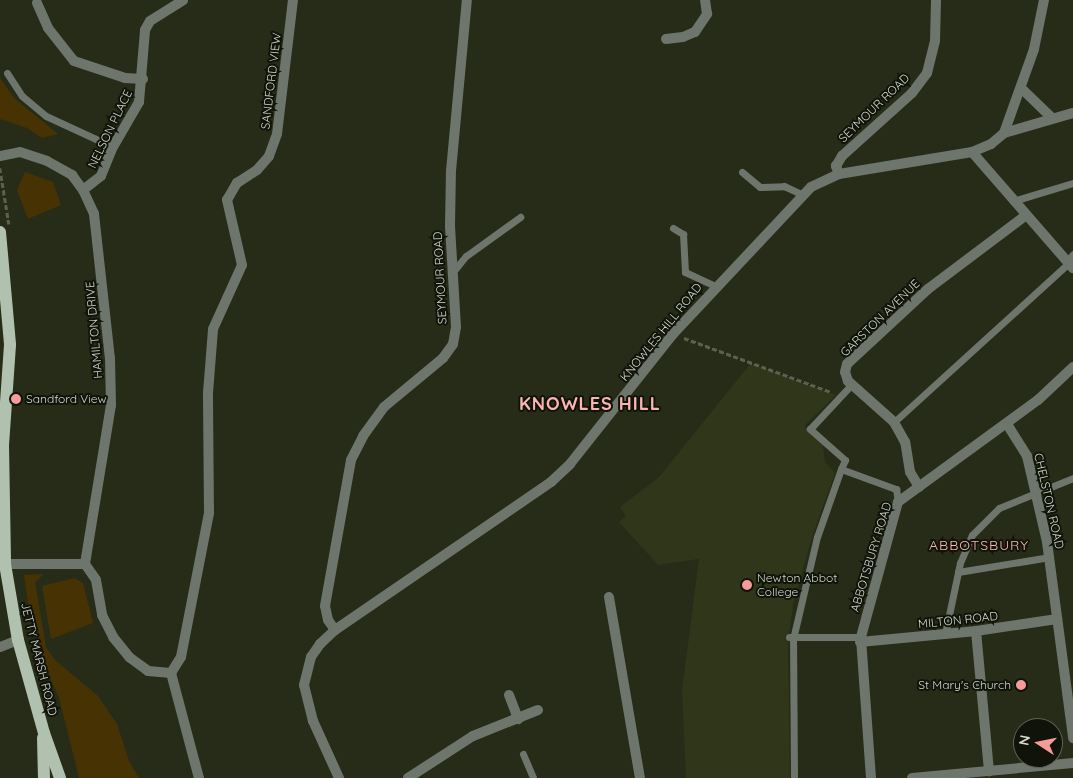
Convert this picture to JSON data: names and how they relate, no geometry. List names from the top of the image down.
{
  "streets": {
    "main road": ["JETTY MARSH ROAD"],
    "street": [
      "SANDFORD VIEW",
      "SEYMOUR ROAD",
      "NELSON PLACE",
      "GARSTON AVENUE",
      "HAMILTON DRIVE",
      "KNOWLES HILL ROAD",
      "CHELSTON ROAD",
      "ABBOTSBURY ROAD",
      "MILTON ROAD"
    ]
  },
  "crossings": [
    ["SEYMOUR ROAD", "KNOWLES HILL ROAD"],
    ["NELSON PLACE", "HAMILTON DRIVE"],
    ["CHELSTON ROAD", "ABBOTSBURY ROAD"],
    ["CHELSTON ROAD", "MILTON ROAD"],
    ["ABBOTSBURY ROAD", "MILTON ROAD"]
  ],
  "districts": ["KNOWLES HILL", "ABBOTSBURY"],
  "places": ["Sandford View", "Newton Abbot College", "St Mary's Church"],
  "north": "left"
}
